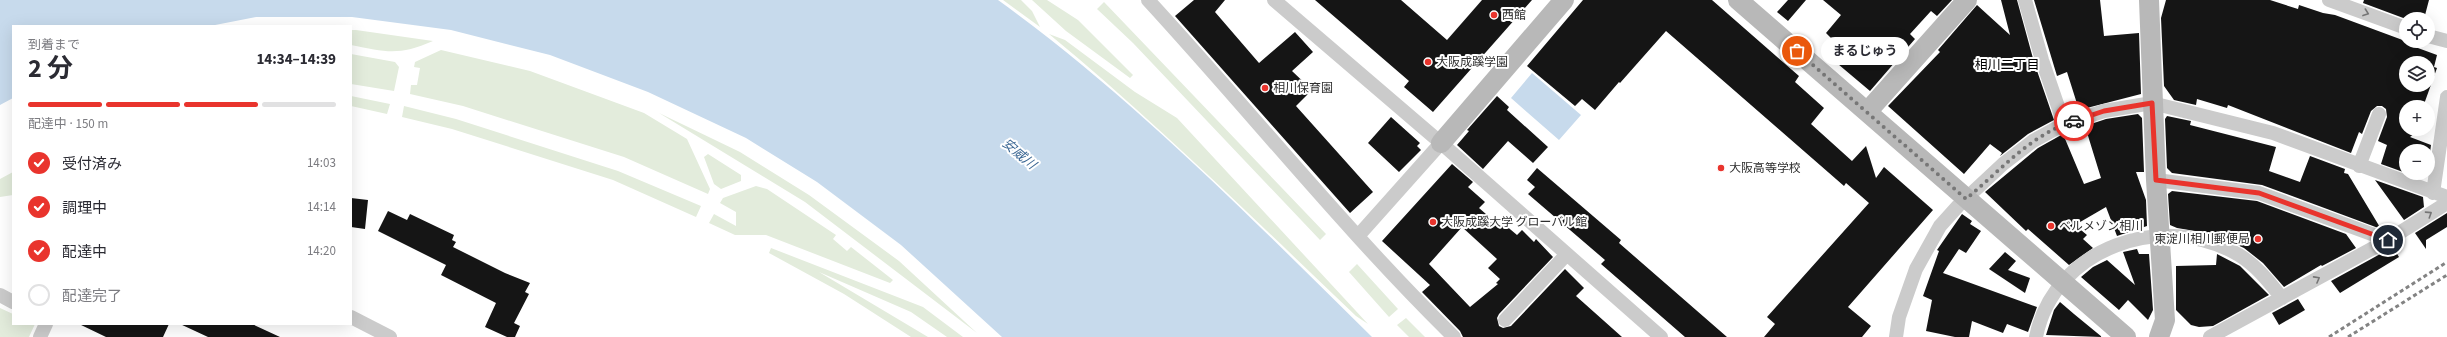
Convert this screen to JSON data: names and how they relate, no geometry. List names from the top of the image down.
{
  "districts": ["相川二丁目"],
  "water": ["安威川"],
  "places": [
    "西館",
    "まるじゅう",
    "大阪成蹊学園",
    "相川保育園",
    "大阪高等学校",
    "大阪成蹊大学 グローバル館",
    "ベルメゾン相川",
    "東淀川相川郵便局"
  ],
  "page": {
    "map_buttons": ["+", "−"],
    "heading": ["2 分", "到着まで", "14:34–14:39"],
    "bubble": "まるじゅう",
    "bar": "配達中 · 150 m",
    "list": [
      ["受付済み", "14:03"],
      ["調理中", "14:14"],
      ["配達中", "14:20"],
      "配達完了"
    ]
  }
}
